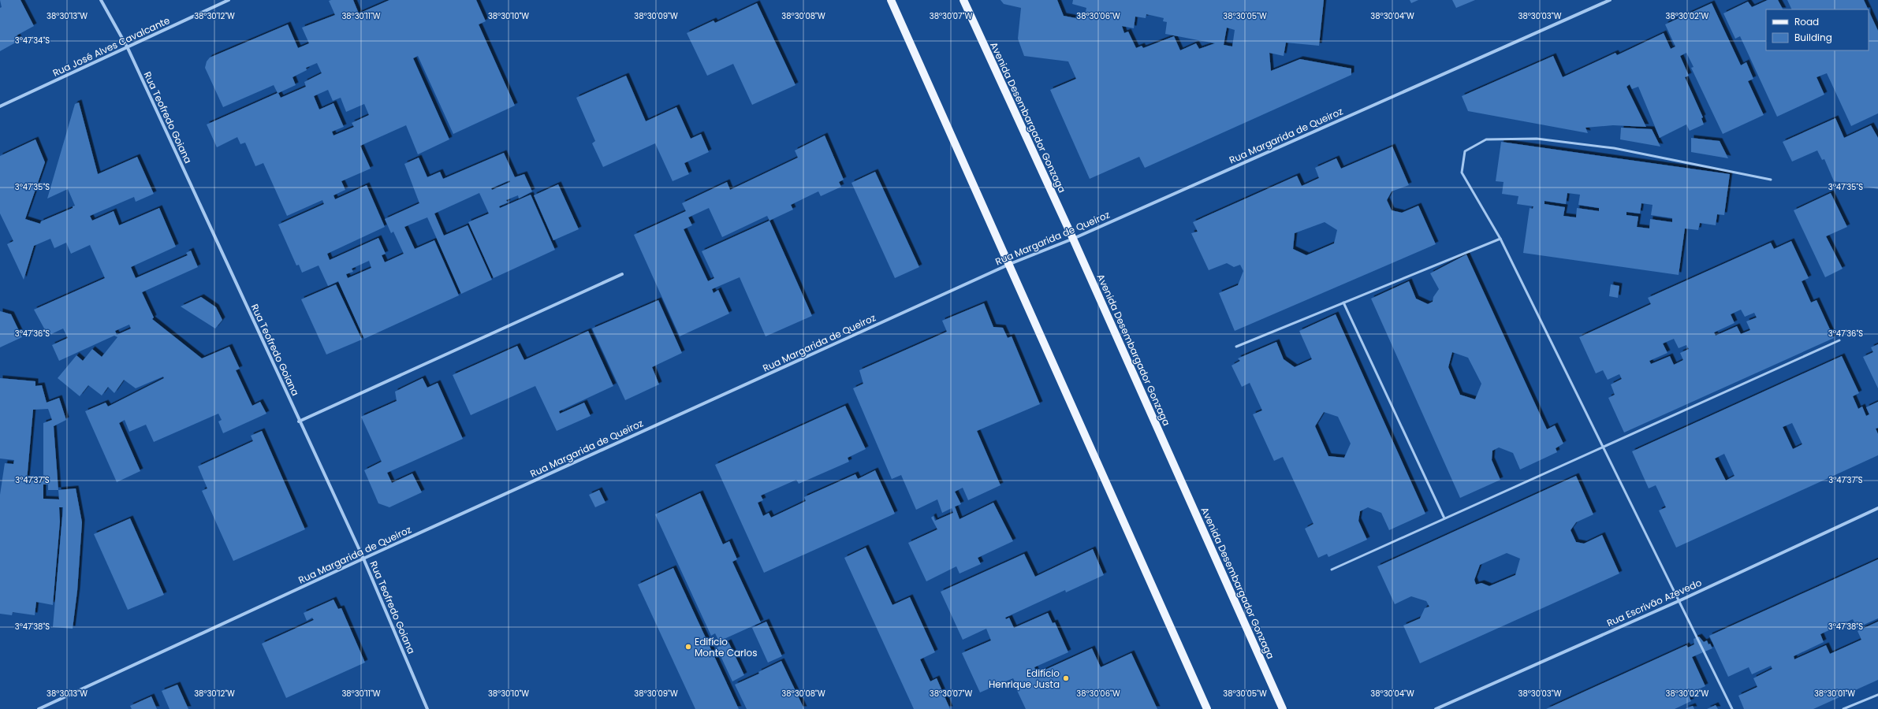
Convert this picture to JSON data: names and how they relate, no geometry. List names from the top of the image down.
{
  "streets": {
    "main road": ["Avenida Desembargador Gonzaga"],
    "street": [
      "Rua José Alves Cavalcante",
      "Rua Teofredo Goiana",
      "Rua Margarida de Queiroz",
      "Rua Escrivão Azevedo"
    ]
  },
  "crossings": [
    ["Rua José Alves Cavalcante", "Rua Teofredo Goiana"],
    ["Rua Teofredo Goiana", "Rua Margarida de Queiroz"],
    ["Avenida Desembargador Gonzaga", "Rua Margarida de Queiroz"]
  ],
  "places": ["Edifício Monte Carlos", "Edifício Henrique Justa"],
  "legend": ["Road", "Building"],
  "coordinates": [
    "38°30'13\"W",
    "38°30'12\"W",
    "38°30'11\"W",
    "38°30'10\"W",
    "38°30'09\"W",
    "38°30'08\"W",
    "38°30'07\"W",
    "38°30'06\"W",
    "38°30'05\"W",
    "38°30'04\"W",
    "38°30'03\"W",
    "38°30'02\"W",
    "3°47'34\"S",
    "3°47'35\"S",
    "3°47'36\"S",
    "3°47'37\"S",
    "3°47'38\"S",
    "38°30'01\"W"
  ]
}
